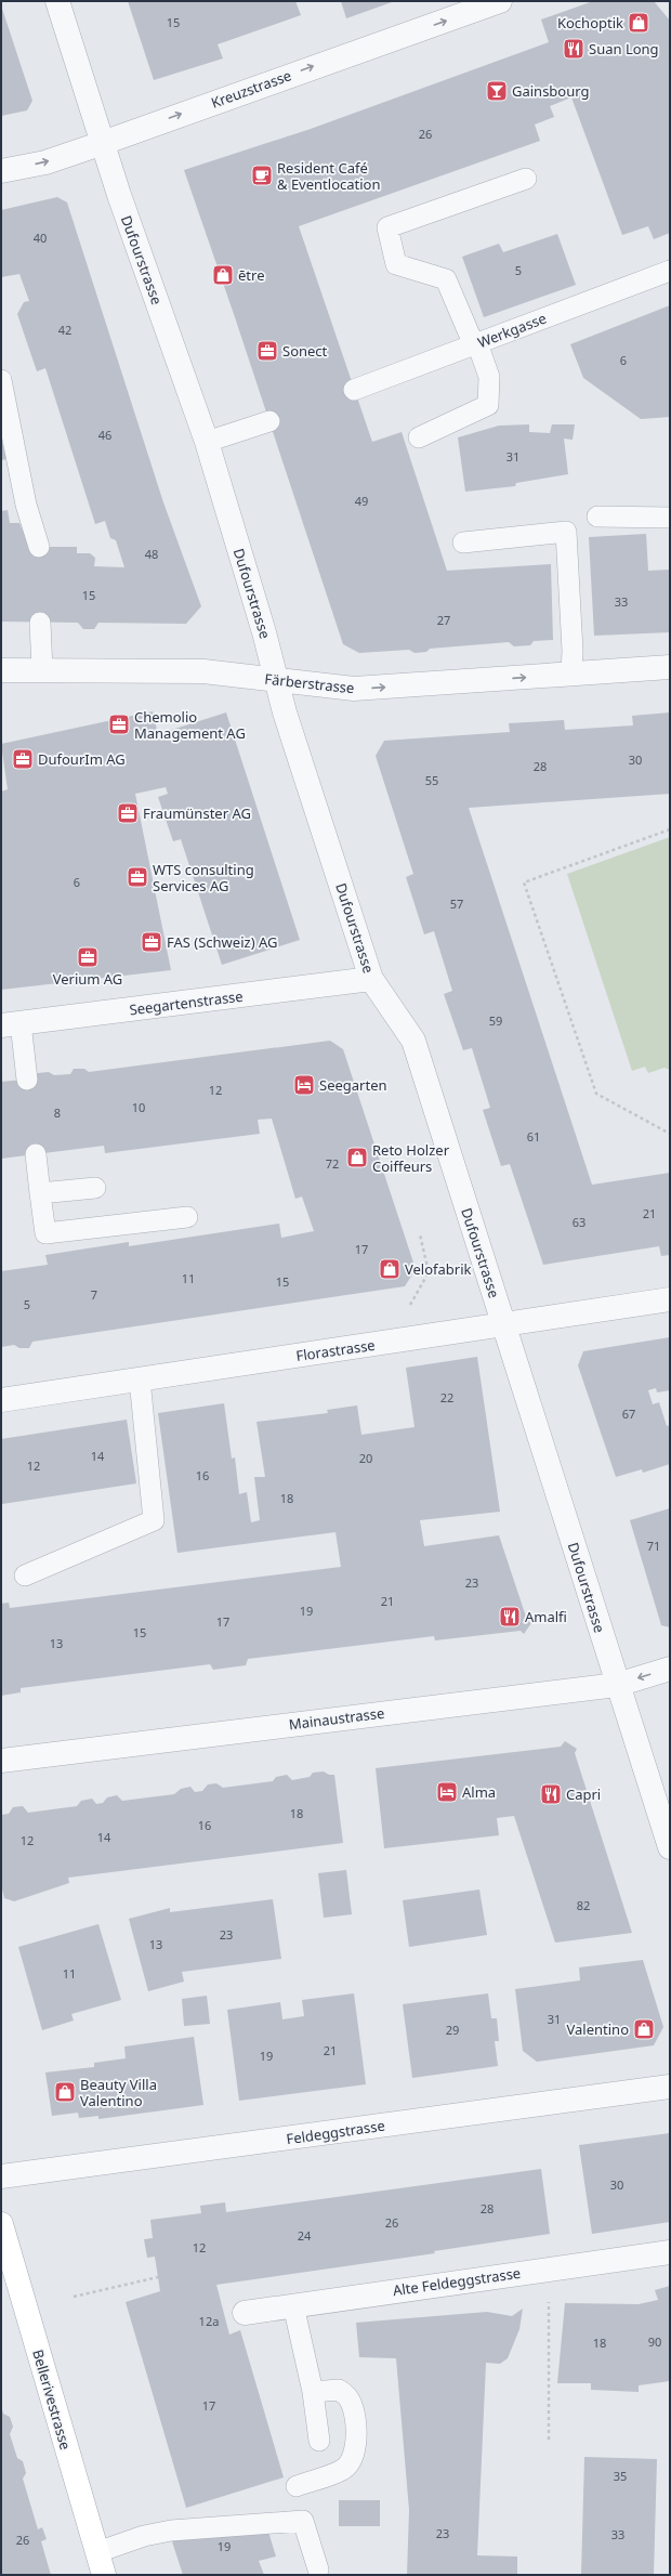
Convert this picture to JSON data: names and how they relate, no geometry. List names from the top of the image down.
{
  "streets": {
    "main road": ["Bellerivestrasse"],
    "street": [
      "Kreuzstrasse",
      "Dufourstrasse",
      "Färberstrasse",
      "Seegartenstrasse",
      "Florastrasse",
      "Mainaustrasse",
      "Feldeggstrasse",
      "Alte Feldeggstrasse"
    ],
    "lane": ["Werkgasse"]
  },
  "crossings": [
    ["Kreuzstrasse", "Dufourstrasse"],
    ["Dufourstrasse", "Färberstrasse"],
    ["Dufourstrasse", "Seegartenstrasse"],
    ["Dufourstrasse", "Florastrasse"],
    ["Dufourstrasse", "Mainaustrasse"]
  ],
  "one_way": ["Kreuzstrasse", "Färberstrasse"],
  "places": {
    "shop": [
      "Kochoptik",
      "ētre",
      "Reto Holzer Coiffeurs",
      "Velofabrik",
      "Valentino",
      "Beauty Villa Valentino"
    ],
    "restaurant": ["Suan Long", "Amalfi", "Capri"],
    "bar": ["Gainsbourg"],
    "cafe": ["Resident Café & Eventlocation"],
    "office": [
      "Sonect",
      "Chemolio Management AG",
      "DufourIm AG",
      "Fraumünster AG",
      "WTS consulting Services AG",
      "FAS (Schweiz) AG",
      "Verium AG"
    ],
    "hotel": ["Seegarten", "Alma"]
  },
  "house_numbers": [
    "15",
    "26",
    "40",
    "5",
    "42",
    "6",
    "46",
    "31",
    "49",
    "48",
    "15",
    "33",
    "27",
    "30",
    "28",
    "55",
    "6",
    "57",
    "59",
    "12",
    "10",
    "8",
    "61",
    "72",
    "21",
    "63",
    "17",
    "11",
    "15",
    "7",
    "5",
    "22",
    "67",
    "14",
    "20",
    "12",
    "16",
    "18",
    "71",
    "23",
    "21",
    "19",
    "17",
    "15",
    "13",
    "18",
    "16",
    "14",
    "12",
    "82",
    "23",
    "13",
    "11",
    "31",
    "29",
    "21",
    "19",
    "30",
    "28",
    "26",
    "24",
    "12",
    "12a",
    "90",
    "18",
    "17",
    "35",
    "23",
    "33",
    "26",
    "19"
  ]
}
